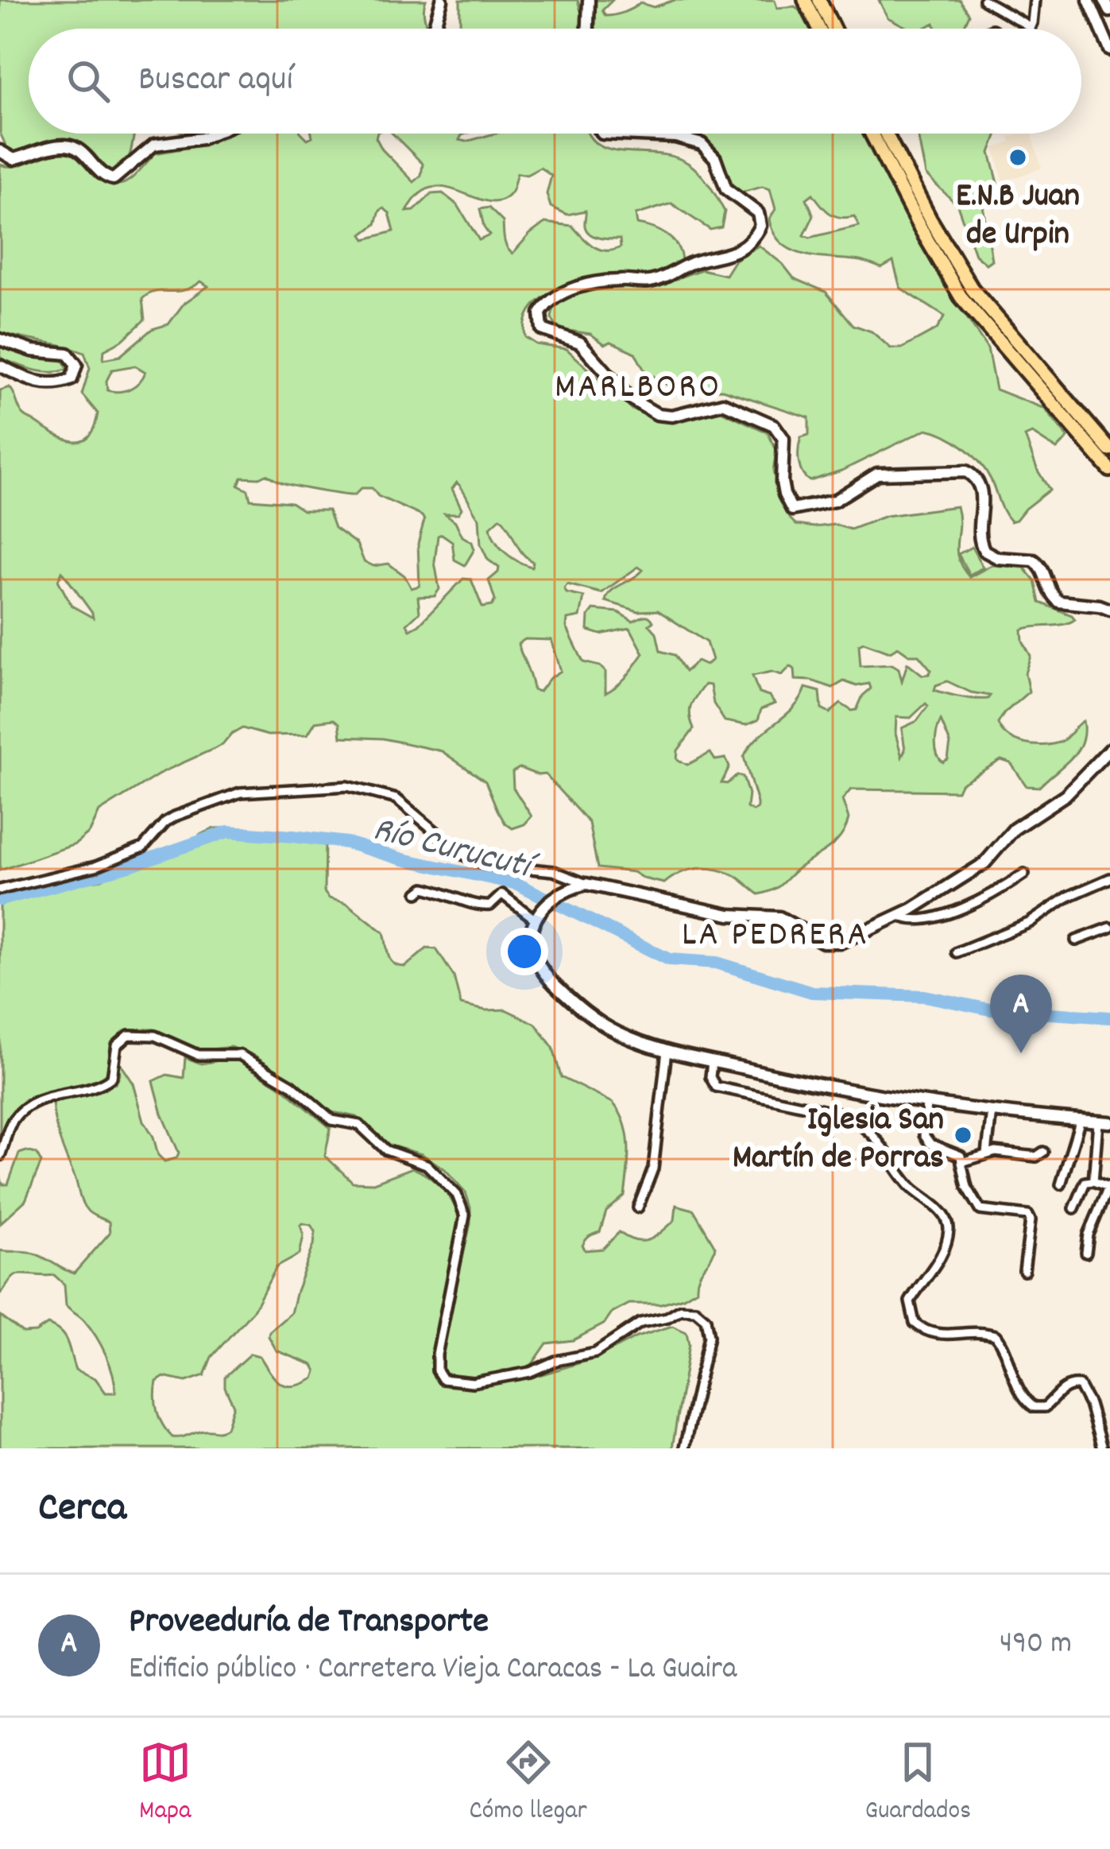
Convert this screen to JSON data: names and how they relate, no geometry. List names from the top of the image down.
{
  "districts": ["MARLBORO", "LA PEDRERA"],
  "water": ["Río Curucutí"],
  "places": ["E.N.B Juan de Urpin", "Iglesia San Martín de Porras"],
  "page": {
    "search": "Buscar aquí",
    "pins": "A",
    "heading": "Cerca",
    "list": [
      {
        "mark": "A",
        "name": "Proveeduría de Transporte",
        "note": "Edificio público · Carretera Vieja Caracas - La Guaira",
        "value": "490 m"
      }
    ],
    "nav": ["Mapa", "Cómo llegar", "Guardados"]
  }
}
